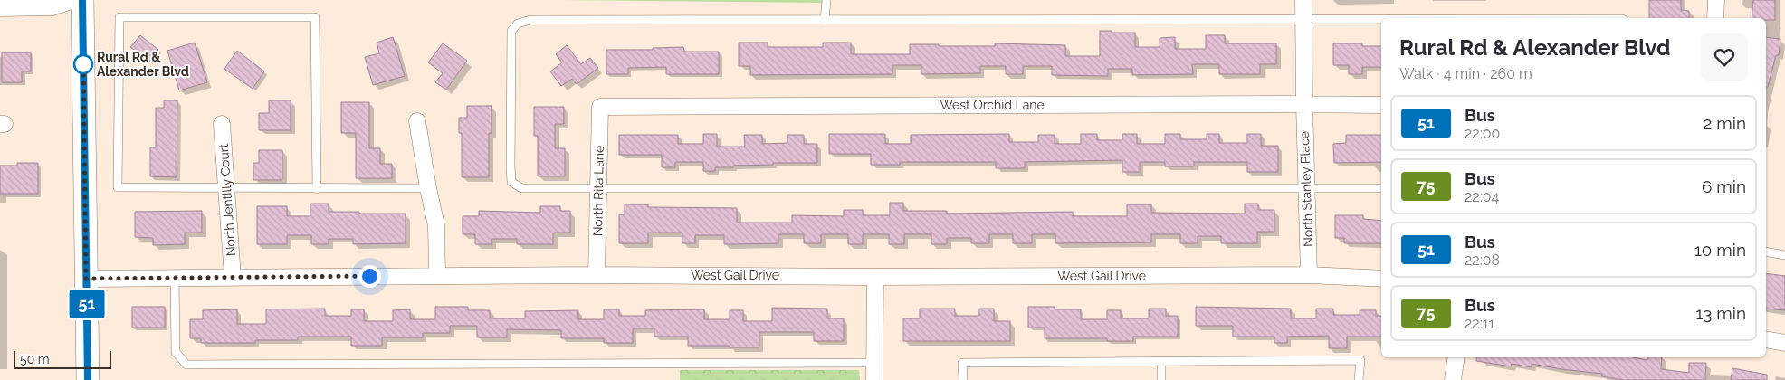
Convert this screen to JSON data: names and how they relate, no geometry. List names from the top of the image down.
{
  "streets": {
    "street": [
      "West Orchid Lane",
      "North Stanley Place",
      "North Rita Lane",
      "North Jentilly Court",
      "West Gail Drive"
    ]
  },
  "crossings": [
    ["West Orchid Lane", "North Stanley Place"],
    ["West Orchid Lane", "North Rita Lane"],
    ["North Stanley Place", "West Gail Drive"],
    ["North Rita Lane", "West Gail Drive"],
    ["North Jentilly Court", "West Gail Drive"]
  ],
  "places": ["Rural Rd & Alexander Blvd"],
  "lines": ["bus line 51"],
  "scale_bar": "50 m",
  "page": {
    "on_map": "51",
    "heading": ["Rural Rd & Alexander Blvd", "Walk · 4 min · 260 m"],
    "list": [
      {
        "mark": "51",
        "name": "Bus",
        "note": "22:00",
        "value": "2 min"
      },
      {
        "mark": "75",
        "name": "Bus",
        "note": "22:04",
        "value": "6 min"
      },
      {
        "mark": "51",
        "name": "Bus",
        "note": "22:08",
        "value": "10 min"
      },
      {
        "mark": "75",
        "name": "Bus",
        "note": "22:11",
        "value": "13 min"
      }
    ],
    "scale": "50 m"
  }
}
